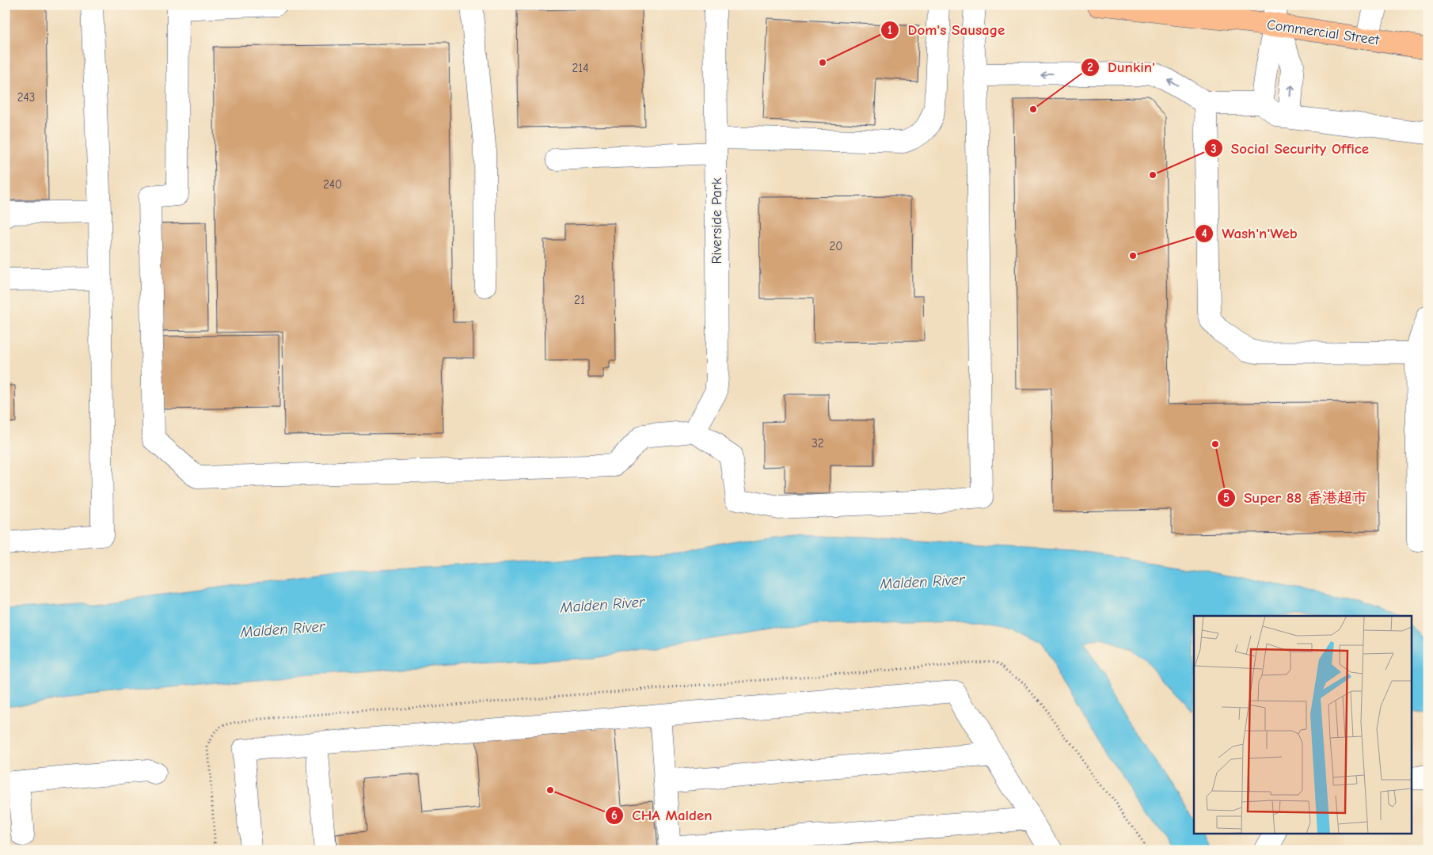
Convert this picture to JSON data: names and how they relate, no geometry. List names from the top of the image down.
{
  "streets": {
    "main road": ["Commercial Street"],
    "street": ["Riverside Park"]
  },
  "water": ["Malden River"],
  "places": [
    "Dom's Sausage",
    "Dunkin'",
    "Social Security Office",
    "Wash'n'Web",
    "Super 88 香港超市",
    "CHA Malden"
  ],
  "house_numbers": [
    "214",
    "243",
    "240",
    "20",
    "21",
    "32"
  ]
}
